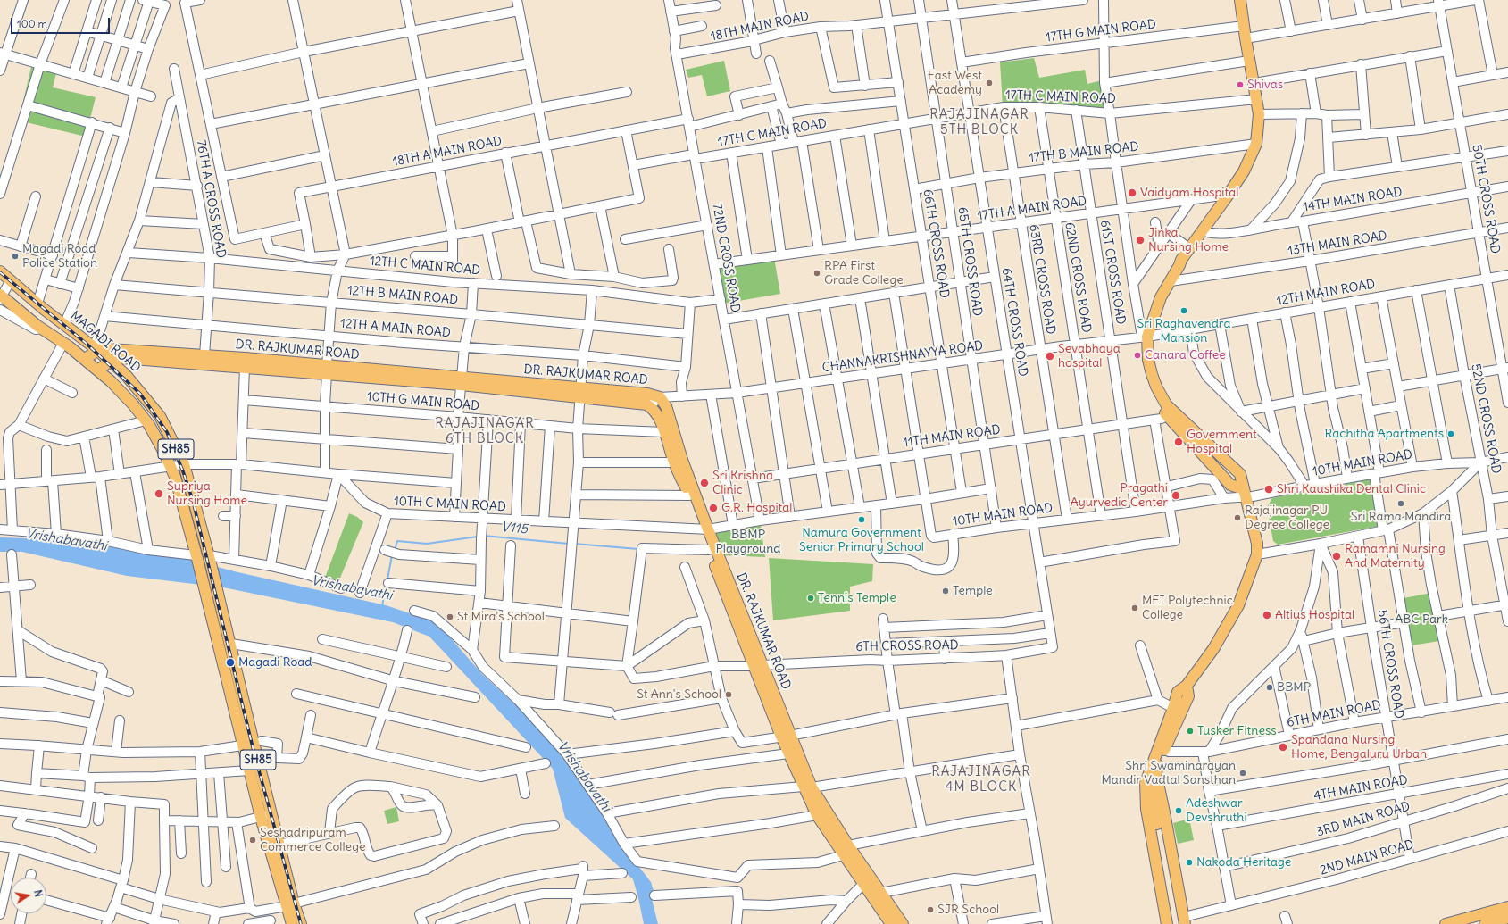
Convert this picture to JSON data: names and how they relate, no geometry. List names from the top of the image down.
{
  "streets": {
    "main road": ["MAGADI ROAD", "DR. RAJKUMAR ROAD", "SH85"],
    "street": [
      "18TH MAIN ROAD",
      "17TH G MAIN ROAD",
      "17TH C MAIN ROAD",
      "18TH A MAIN ROAD",
      "17TH B MAIN ROAD",
      "76TH A CROSS ROAD",
      "50TH CROSS ROAD",
      "14TH MAIN ROAD",
      "17TH A MAIN ROAD",
      "66TH CROSS ROAD",
      "13TH MAIN ROAD",
      "72ND CROSS ROAD",
      "65TH CROSS ROAD",
      "12TH C MAIN ROAD",
      "61ST CROSS ROAD",
      "62ND CROSS ROAD",
      "63RD CROSS ROAD",
      "12TH MAIN ROAD",
      "12TH B MAIN ROAD",
      "64TH CROSS ROAD",
      "12TH A MAIN ROAD",
      "CHANNAKRISHNAYYA ROAD",
      "10TH G MAIN ROAD",
      "52ND CROSS ROAD",
      "11TH MAIN ROAD",
      "10TH MAIN ROAD",
      "10TH C MAIN ROAD",
      "6TH CROSS ROAD",
      "56TH CROSS ROAD",
      "6TH MAIN ROAD",
      "4TH MAIN ROAD",
      "3RD MAIN ROAD",
      "2ND MAIN ROAD"
    ]
  },
  "crossings": [
    ["18TH MAIN ROAD", "66TH CROSS ROAD"],
    ["18TH MAIN ROAD", "72ND CROSS ROAD"],
    ["18TH MAIN ROAD", "65TH CROSS ROAD"],
    ["18TH MAIN ROAD", "64TH CROSS ROAD"],
    ["17TH G MAIN ROAD", "64TH CROSS ROAD"],
    ["17TH C MAIN ROAD", "66TH CROSS ROAD"],
    ["17TH C MAIN ROAD", "72ND CROSS ROAD"],
    ["17TH C MAIN ROAD", "65TH CROSS ROAD"],
    ["17TH C MAIN ROAD", "61ST CROSS ROAD"],
    ["17TH C MAIN ROAD", "62ND CROSS ROAD"],
    ["17TH C MAIN ROAD", "63RD CROSS ROAD"],
    ["17TH C MAIN ROAD", "64TH CROSS ROAD"],
    ["18TH A MAIN ROAD", "72ND CROSS ROAD"],
    ["17TH B MAIN ROAD", "66TH CROSS ROAD"],
    ["17TH B MAIN ROAD", "65TH CROSS ROAD"],
    ["17TH B MAIN ROAD", "61ST CROSS ROAD"],
    ["17TH B MAIN ROAD", "62ND CROSS ROAD"],
    ["17TH B MAIN ROAD", "63RD CROSS ROAD"],
    ["17TH B MAIN ROAD", "64TH CROSS ROAD"],
    ["76TH A CROSS ROAD", "12TH C MAIN ROAD"],
    ["76TH A CROSS ROAD", "12TH B MAIN ROAD"],
    ["76TH A CROSS ROAD", "12TH A MAIN ROAD"],
    ["76TH A CROSS ROAD", "DR. RAJKUMAR ROAD"],
    ["50TH CROSS ROAD", "14TH MAIN ROAD"],
    ["50TH CROSS ROAD", "13TH MAIN ROAD"],
    ["50TH CROSS ROAD", "12TH MAIN ROAD"],
    ["17TH A MAIN ROAD", "66TH CROSS ROAD"],
    ["17TH A MAIN ROAD", "72ND CROSS ROAD"],
    ["17TH A MAIN ROAD", "65TH CROSS ROAD"],
    ["17TH A MAIN ROAD", "61ST CROSS ROAD"],
    ["17TH A MAIN ROAD", "62ND CROSS ROAD"],
    ["17TH A MAIN ROAD", "63RD CROSS ROAD"],
    ["17TH A MAIN ROAD", "64TH CROSS ROAD"],
    ["66TH CROSS ROAD", "CHANNAKRISHNAYYA ROAD"],
    ["66TH CROSS ROAD", "11TH MAIN ROAD"],
    ["66TH CROSS ROAD", "10TH C MAIN ROAD"],
    ["72ND CROSS ROAD", "12TH C MAIN ROAD"],
    ["72ND CROSS ROAD", "CHANNAKRISHNAYYA ROAD"],
    ["72ND CROSS ROAD", "11TH MAIN ROAD"],
    ["72ND CROSS ROAD", "10TH C MAIN ROAD"],
    ["65TH CROSS ROAD", "CHANNAKRISHNAYYA ROAD"],
    ["65TH CROSS ROAD", "11TH MAIN ROAD"],
    ["65TH CROSS ROAD", "10TH MAIN ROAD"],
    ["65TH CROSS ROAD", "10TH C MAIN ROAD"],
    ["61ST CROSS ROAD", "CHANNAKRISHNAYYA ROAD"],
    ["61ST CROSS ROAD", "11TH MAIN ROAD"],
    ["61ST CROSS ROAD", "10TH MAIN ROAD"],
    ["62ND CROSS ROAD", "CHANNAKRISHNAYYA ROAD"],
    ["62ND CROSS ROAD", "11TH MAIN ROAD"],
    ["62ND CROSS ROAD", "10TH MAIN ROAD"],
    ["63RD CROSS ROAD", "CHANNAKRISHNAYYA ROAD"],
    ["63RD CROSS ROAD", "11TH MAIN ROAD"],
    ["63RD CROSS ROAD", "10TH MAIN ROAD"],
    ["12TH MAIN ROAD", "CHANNAKRISHNAYYA ROAD"],
    ["12TH MAIN ROAD", "52ND CROSS ROAD"],
    ["64TH CROSS ROAD", "CHANNAKRISHNAYYA ROAD"],
    ["64TH CROSS ROAD", "11TH MAIN ROAD"],
    ["64TH CROSS ROAD", "10TH MAIN ROAD"],
    ["64TH CROSS ROAD", "6TH CROSS ROAD"],
    ["MAGADI ROAD", "DR. RAJKUMAR ROAD"],
    ["DR. RAJKUMAR ROAD", "CHANNAKRISHNAYYA ROAD"],
    ["DR. RAJKUMAR ROAD", "10TH G MAIN ROAD"],
    ["DR. RAJKUMAR ROAD", "10TH C MAIN ROAD"],
    ["DR. RAJKUMAR ROAD", "6TH CROSS ROAD"],
    ["52ND CROSS ROAD", "10TH MAIN ROAD"],
    ["10TH MAIN ROAD", "10TH C MAIN ROAD"],
    ["56TH CROSS ROAD", "6TH MAIN ROAD"],
    ["56TH CROSS ROAD", "4TH MAIN ROAD"],
    ["56TH CROSS ROAD", "3RD MAIN ROAD"],
    ["56TH CROSS ROAD", "2ND MAIN ROAD"]
  ],
  "districts": ["RAJAJINAGAR 5TH BLOCK", "RAJAJINAGAR 6TH BLOCK", "RAJAJINAGAR 4M BLOCK"],
  "water": ["V115", "Vrishabavathi"],
  "parks": ["BBMP Playground", "ABC Park"],
  "places": [
    "East West Academy",
    "Shivas",
    "Vaidyam Hospital",
    "Jinka Nursing Home",
    "Magadi Road Police Station",
    "RPA First Grade College",
    "Sri Raghavendra Mansion",
    "Canara Coffee",
    "Sevabhaya hospital",
    "Rachitha Apartments",
    "Government Hospital",
    "Sri Krishna Clinic",
    "Shri Kaushika Dental Clinic",
    "Supriya Nursing Home",
    "Pragathi Ayurvedic Center",
    "Sri Rama Mandira",
    "G.R. Hospital",
    "Rajajinagar PU Degree College",
    "Namura Government Senior Primary School",
    "Ramamni Nursing And Maternity",
    "Temple",
    "Tennis Temple",
    "MEI Polytechnic College",
    "Altius Hospital",
    "St Mira's School",
    "Magadi Road",
    "BBMP",
    "St Ann's School",
    "Tusker Fitness",
    "Spandana Nursing Home, Bengaluru Urban",
    "Shri Swaminarayan Mandir Vadtal Sansthan",
    "Adeshwar Devshruthi",
    "Seshadripuram Commerce College",
    "Nakoda Heritage",
    "SJR School"
  ],
  "scale_bar": "100 m",
  "north": "right"
}
